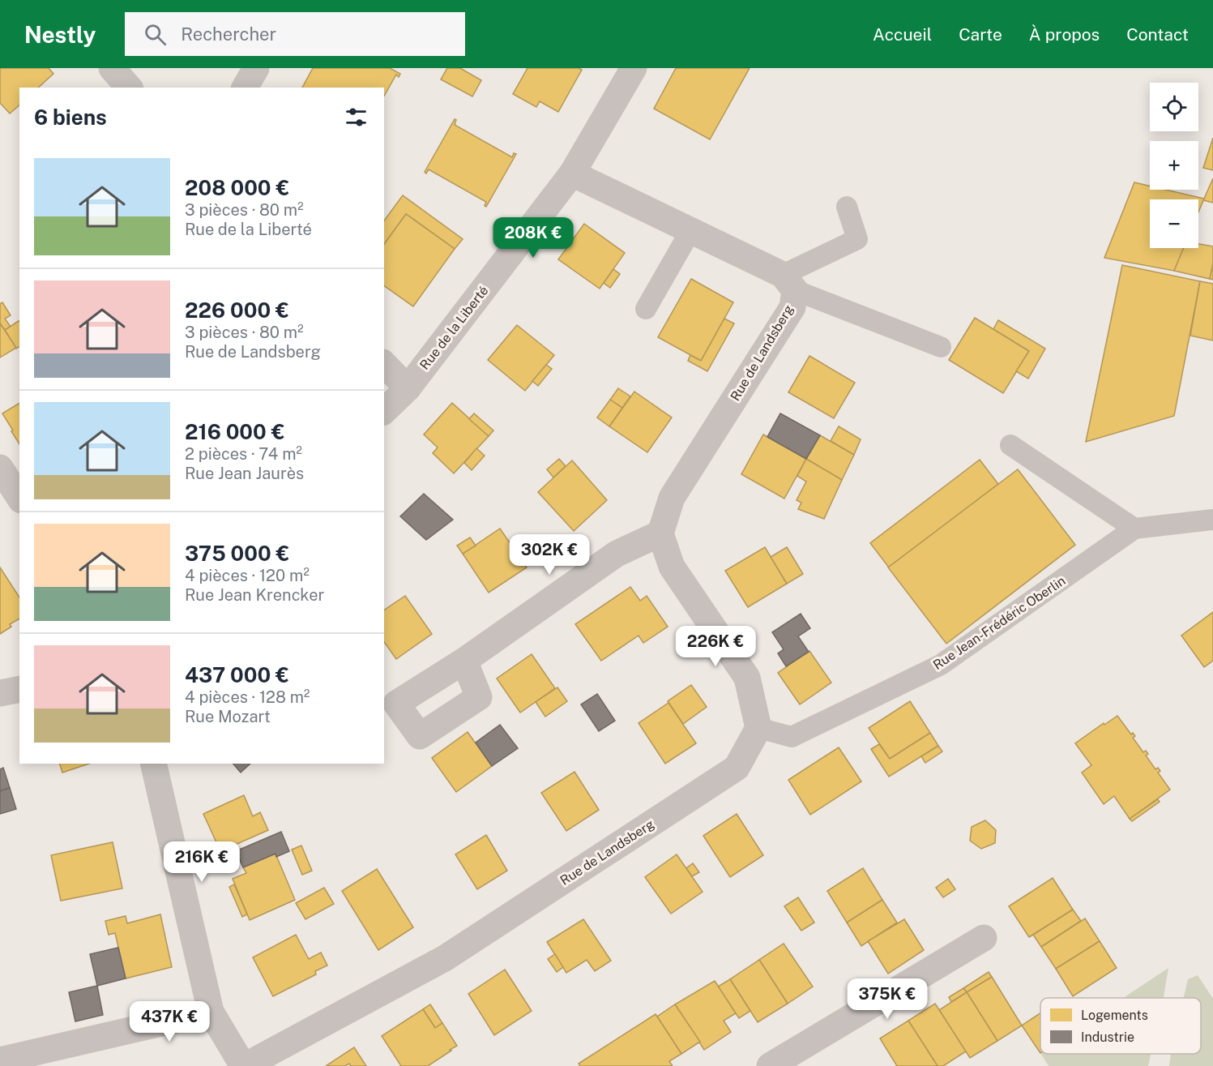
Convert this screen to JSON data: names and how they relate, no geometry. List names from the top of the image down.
{
  "streets": {
    "street": ["Rue de la Liberté", "Rue de Landsberg"],
    "lane": ["Rue Jean-Frédéric Oberlin"]
  },
  "crossings": [
    ["Rue de Landsberg", "Rue Jean-Frédéric Oberlin"]
  ],
  "legend": ["Logements", "Industrie"],
  "page": {
    "header": "Nestly",
    "search": "Rechercher",
    "nav": [
      "Accueil",
      "Carte",
      "À propos",
      "Contact"
    ],
    "map_buttons": ["+", "−"],
    "heading": "6 biens",
    "list": [
      {
        "name": "208 000 €",
        "note": "3 pièces · 80 m² · Rue de la Liberté"
      },
      {
        "name": "226 000 €",
        "note": "3 pièces · 80 m² · Rue de Landsberg"
      },
      {
        "name": "216 000 €",
        "note": "2 pièces · 74 m² · Rue Jean Jaurès"
      },
      {
        "name": "375 000 €",
        "note": "4 pièces · 120 m² · Rue Jean Krencker"
      },
      {
        "name": "437 000 €",
        "note": "4 pièces · 128 m² · Rue Mozart"
      }
    ],
    "price": [
      "208K €",
      "302K €",
      "226K €",
      "216K €",
      "375K €",
      "437K €"
    ]
  }
}
